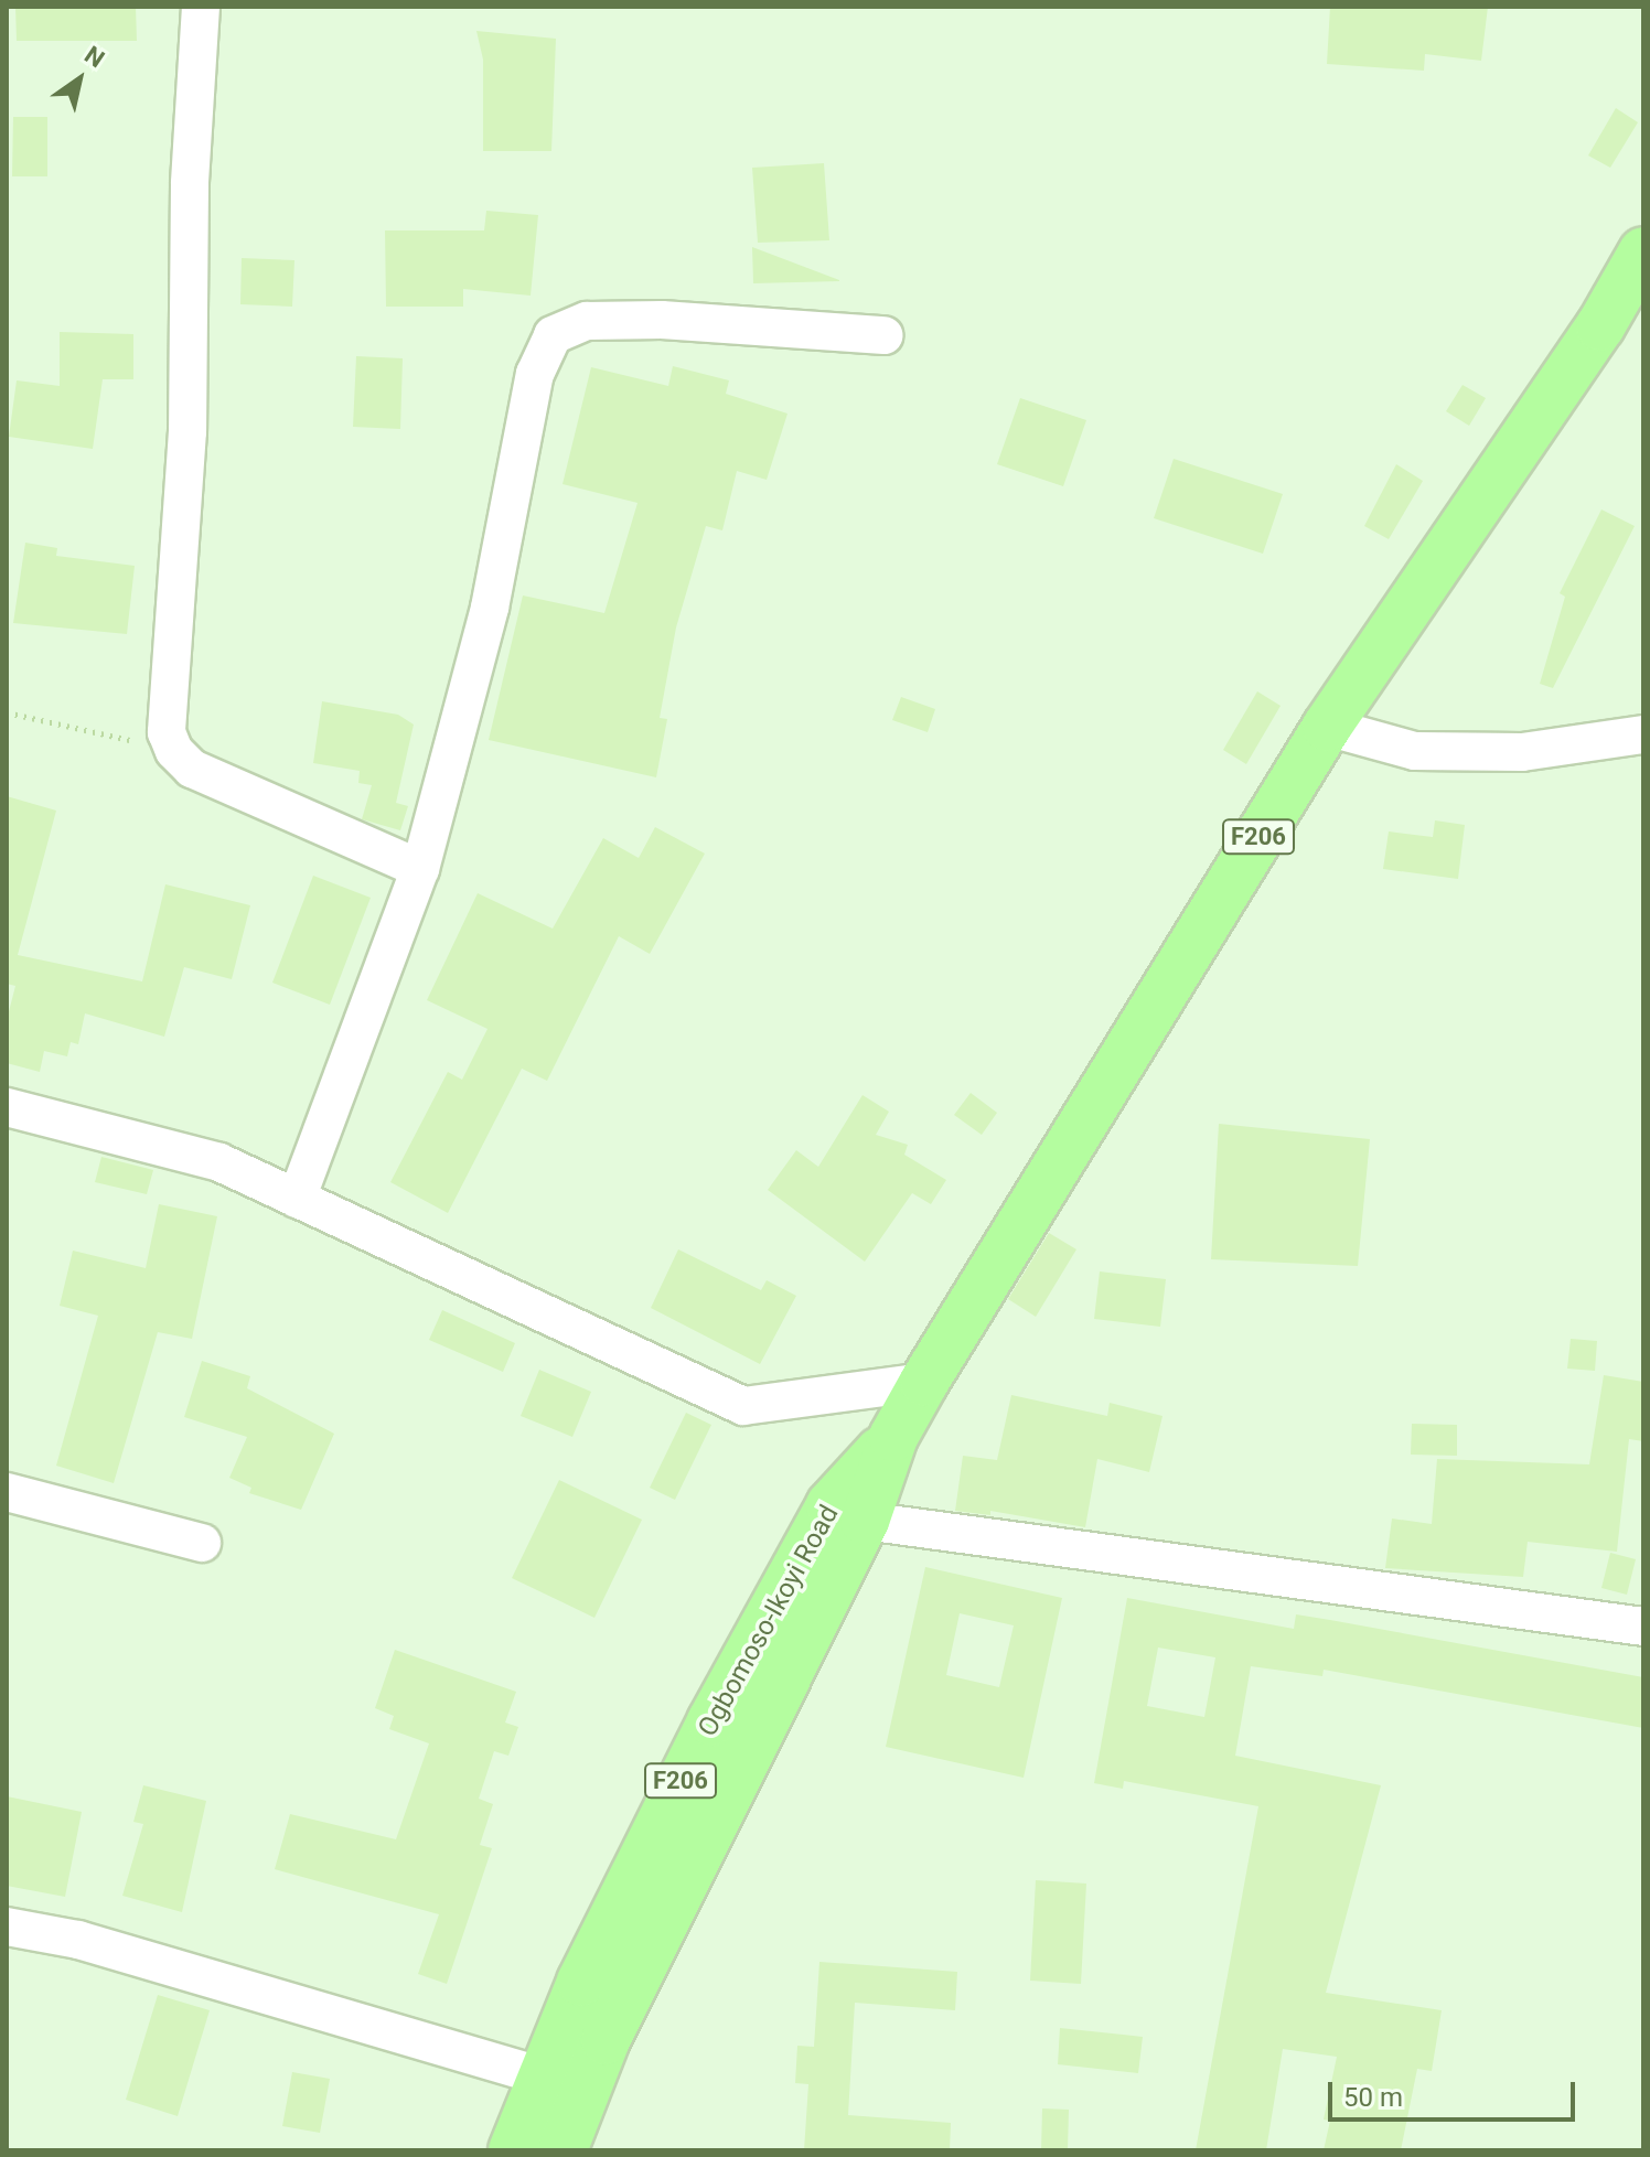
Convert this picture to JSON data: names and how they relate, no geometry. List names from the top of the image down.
{
  "streets": {
    "main road": ["F206", "Ogbomoso-Ikoyi Road"]
  },
  "crossings": [
    ["F206", "Ogbomoso-Ikoyi Road"]
  ],
  "scale_bar": "50 m",
  "north": "top right"
}
